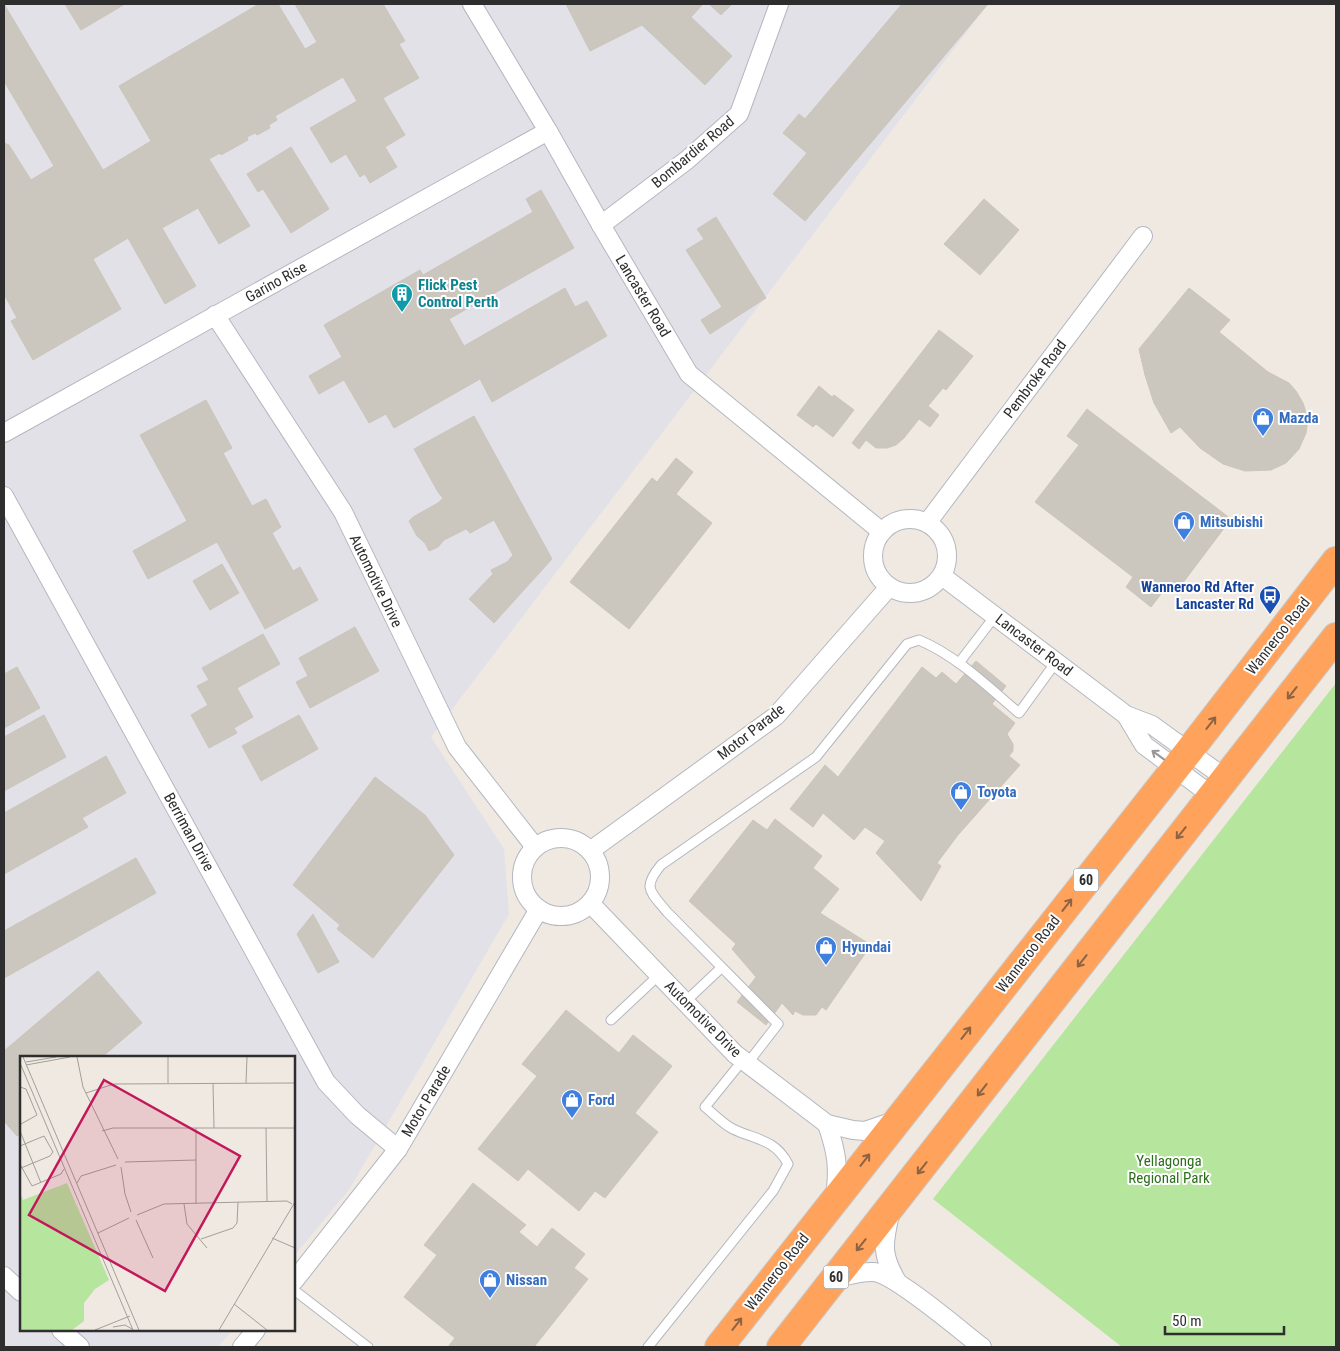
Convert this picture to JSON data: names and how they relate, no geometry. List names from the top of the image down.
{
  "streets": {
    "highway": ["Wanneroo Road", "60"],
    "street": [
      "Bombardier Road",
      "Garino Rise",
      "Lancaster Road",
      "Pembroke Road",
      "Automotive Drive",
      "Motor Parade",
      "Berriman Drive"
    ]
  },
  "crossings": [
    ["Bombardier Road", "Lancaster Road"],
    ["Garino Rise", "Lancaster Road"],
    ["Garino Rise", "Automotive Drive"],
    ["Lancaster Road", "Pembroke Road"],
    ["Lancaster Road", "Wanneroo Road"],
    ["Lancaster Road", "Motor Parade"],
    ["Lancaster Road", "60"],
    ["Pembroke Road", "Motor Parade"],
    ["Automotive Drive", "Wanneroo Road"],
    ["Automotive Drive", "Motor Parade"],
    ["Motor Parade", "Berriman Drive"]
  ],
  "parks": ["Yellagonga Regional Park"],
  "places": {
    "building": ["Flick Pest Control Perth"],
    "shop": [
      "Mazda",
      "Mitsubishi",
      "Toyota",
      "Hyundai",
      "Ford",
      "Nissan"
    ],
    "bus stop": ["Wanneroo Rd After Lancaster Rd"]
  },
  "scale_bar": "50 m"
}
